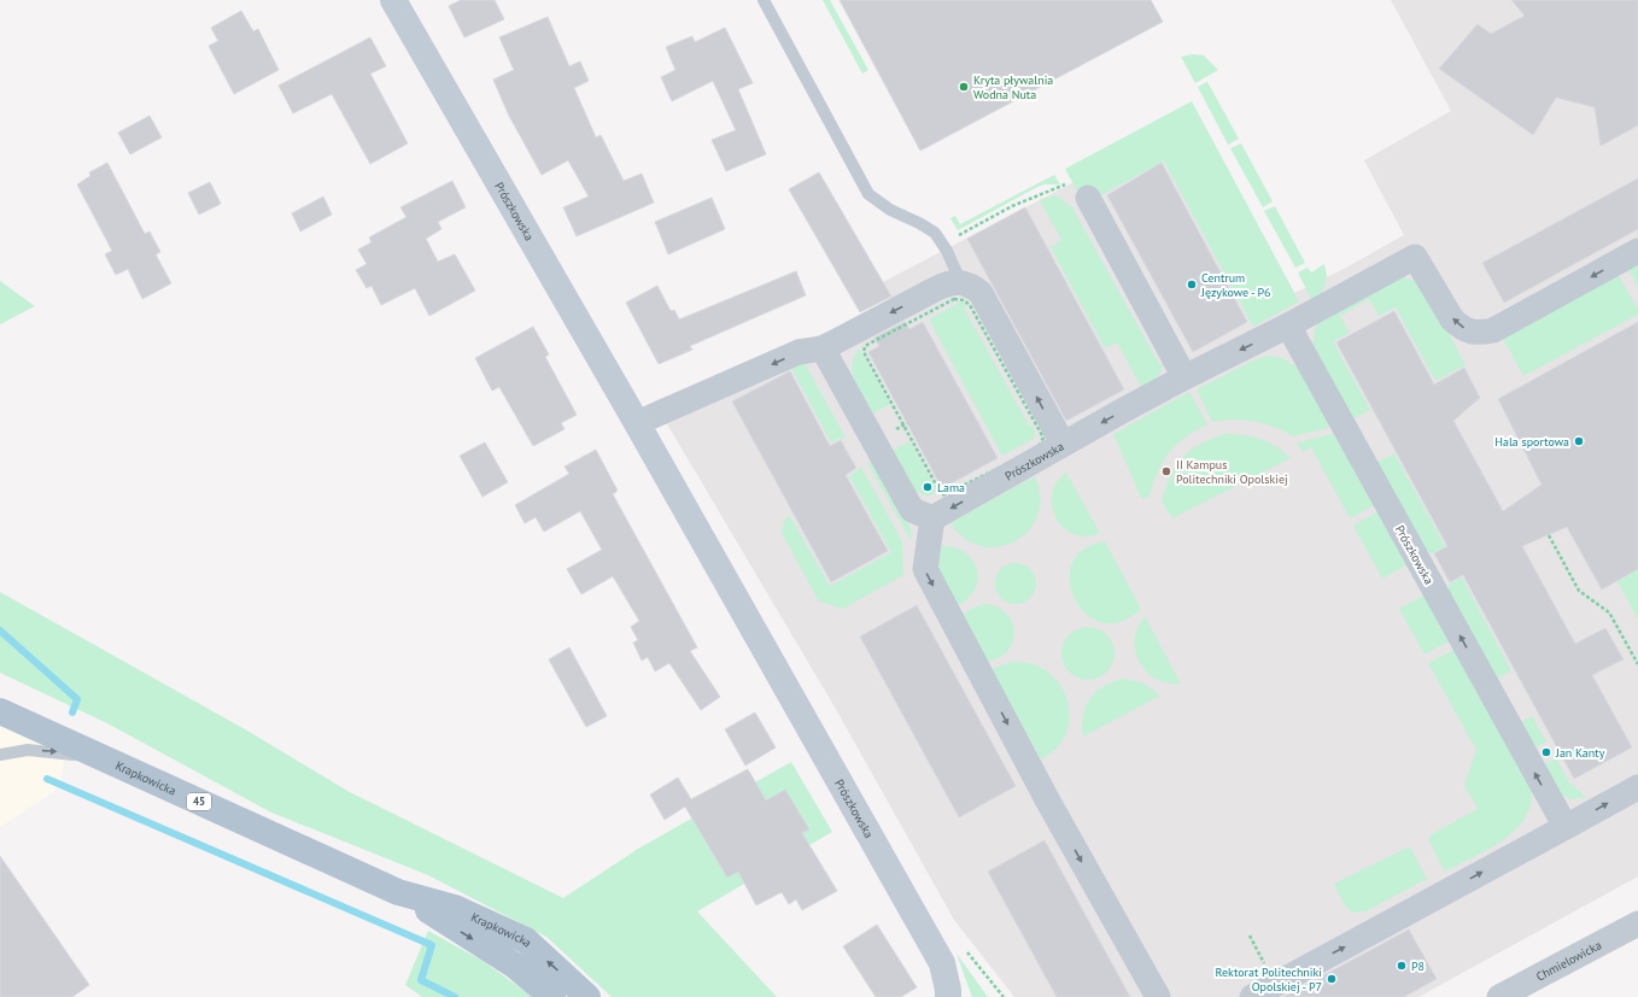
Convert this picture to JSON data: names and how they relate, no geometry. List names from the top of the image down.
{
  "streets": {
    "main road": ["Prószkowska", "Krapkowicka", "45"],
    "street": ["Chmielowicka"]
  },
  "places": [
    "Kryta pływalnia Wodna Nuta",
    "Centrum Językowe - P6",
    "Hala sportowa",
    "II Kampus Politechniki Opolskiej",
    "Lama",
    "Jan Kanty",
    "P8",
    "Rektorat Politechniki Opolskiej - P7"
  ]
}
